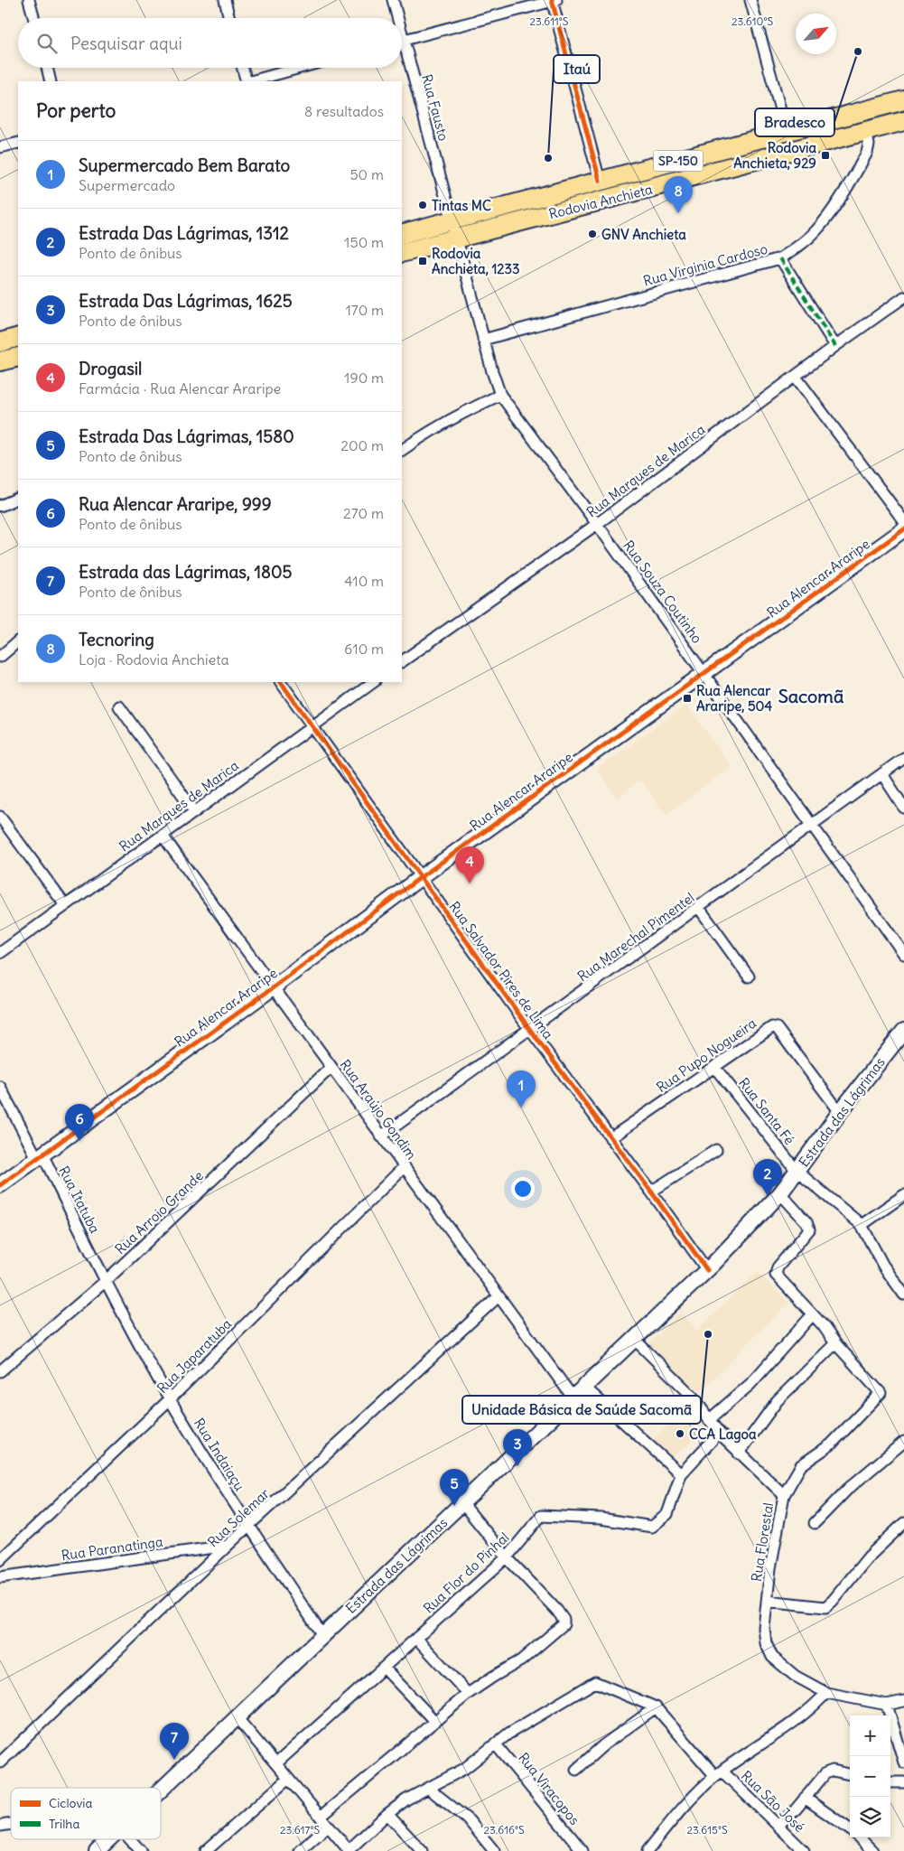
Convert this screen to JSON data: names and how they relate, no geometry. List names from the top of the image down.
{
  "streets": {
    "highway": ["SP-150", "Rodovia Anchieta"],
    "main road": ["Rua Alencar Araripe", "Estrada das Lágrimas"],
    "street": [
      "Rua Fausto",
      "Rua Virginia Cardoso",
      "Rua Marques de Marica",
      "Rua Souza Coutinho",
      "Rua Marechal Pimentel",
      "Rua Salvador Pires de Lima",
      "Rua Pupo Nogueira",
      "Rua Araújo Gondim",
      "Rua Santa Fé",
      "Rua Itatuba",
      "Rua Arroio Grande",
      "Rua Japaratuba",
      "Rua Indaiaçu",
      "Rua Solemar",
      "Rua Florestal",
      "Rua Paranatinga",
      "Rua Flor do Pinhal",
      "Rua Viracopos",
      "Rua São José"
    ]
  },
  "crossings": [
    ["Rua Fausto", "Rodovia Anchieta"],
    ["Rua Fausto", "Rua Souza Coutinho"],
    ["Rodovia Anchieta", "Rua Virginia Cardoso"],
    ["Rodovia Anchieta", "Rua Souza Coutinho"],
    ["Rua Virginia Cardoso", "Rua Souza Coutinho"],
    ["Rua Marques de Marica", "Rua Souza Coutinho"],
    ["Rua Marques de Marica", "Rua Salvador Pires de Lima"],
    ["Rua Marques de Marica", "Rua Araújo Gondim"],
    ["Rua Alencar Araripe", "Rua Souza Coutinho"],
    ["Rua Alencar Araripe", "Rua Salvador Pires de Lima"],
    ["Rua Alencar Araripe", "Rua Araújo Gondim"],
    ["Rua Alencar Araripe", "Rua Itatuba"],
    ["Rua Souza Coutinho", "Rua Marechal Pimentel"],
    ["Rua Marechal Pimentel", "Rua Salvador Pires de Lima"],
    ["Rua Marechal Pimentel", "Rua Araújo Gondim"],
    ["Rua Salvador Pires de Lima", "Rua Pupo Nogueira"],
    ["Rua Salvador Pires de Lima", "Estrada das Lágrimas"],
    ["Rua Pupo Nogueira", "Rua Santa Fé"],
    ["Rua Pupo Nogueira", "Estrada das Lágrimas"],
    ["Rua Araújo Gondim", "Estrada das Lágrimas"],
    ["Rua Araújo Gondim", "Rua Arroio Grande"],
    ["Rua Araújo Gondim", "Rua Japaratuba"],
    ["Rua Araújo Gondim", "Rua Solemar"],
    ["Rua Santa Fé", "Estrada das Lágrimas"],
    ["Estrada das Lágrimas", "Rua Indaiaçu"],
    ["Rua Itatuba", "Rua Arroio Grande"],
    ["Rua Itatuba", "Rua Indaiaçu"],
    ["Rua Arroio Grande", "Rua Indaiaçu"],
    ["Rua Japaratuba", "Rua Indaiaçu"],
    ["Rua Indaiaçu", "Rua Solemar"],
    ["Rua Solemar", "Rua Paranatinga"]
  ],
  "districts": ["Sacomã"],
  "places": {
    "other": [
      "Bradesco",
      "Itaú",
      "Tintas MC",
      "GNV Anchieta",
      "Unidade Básica de Saúde Sacomã",
      "CCA Lagoa"
    ],
    "transit": ["Rodovia Anchieta, 929", "Rodovia Anchieta, 1233", "Rua Alencar Araripe, 504"]
  },
  "legend": ["Ciclovia", "Trilha"],
  "north": "top right",
  "page": {
    "search": "Pesquisar aqui",
    "heading": ["Por perto", "8 resultados"],
    "list": [
      {
        "mark": "1",
        "name": "Supermercado Bem Barato",
        "note": "Supermercado",
        "value": "50 m"
      },
      {
        "mark": "2",
        "name": "Estrada Das Lágrimas, 1312",
        "note": "Ponto de ônibus",
        "value": "150 m"
      },
      {
        "mark": "3",
        "name": "Estrada Das Lágrimas, 1625",
        "note": "Ponto de ônibus",
        "value": "170 m"
      },
      {
        "mark": "4",
        "name": "Drogasil",
        "note": "Farmácia · Rua Alencar Araripe",
        "value": "190 m"
      },
      {
        "mark": "5",
        "name": "Estrada Das Lágrimas, 1580",
        "note": "Ponto de ônibus",
        "value": "200 m"
      },
      {
        "mark": "6",
        "name": "Rua Alencar Araripe, 999",
        "note": "Ponto de ônibus",
        "value": "270 m"
      },
      {
        "mark": "7",
        "name": "Estrada das Lágrimas, 1805",
        "note": "Ponto de ônibus",
        "value": "410 m"
      },
      {
        "mark": "8",
        "name": "Tecnoring",
        "note": "Loja · Rodovia Anchieta",
        "value": "610 m"
      }
    ],
    "pins": [
      "8",
      "4",
      "1",
      "6",
      "2",
      "3",
      "5",
      "7"
    ],
    "map_buttons": ["+", "−"]
  },
  "coordinates": [
    "23.611°S",
    "23.610°S",
    "23.617°S",
    "23.616°S",
    "23.615°S"
  ]
}
